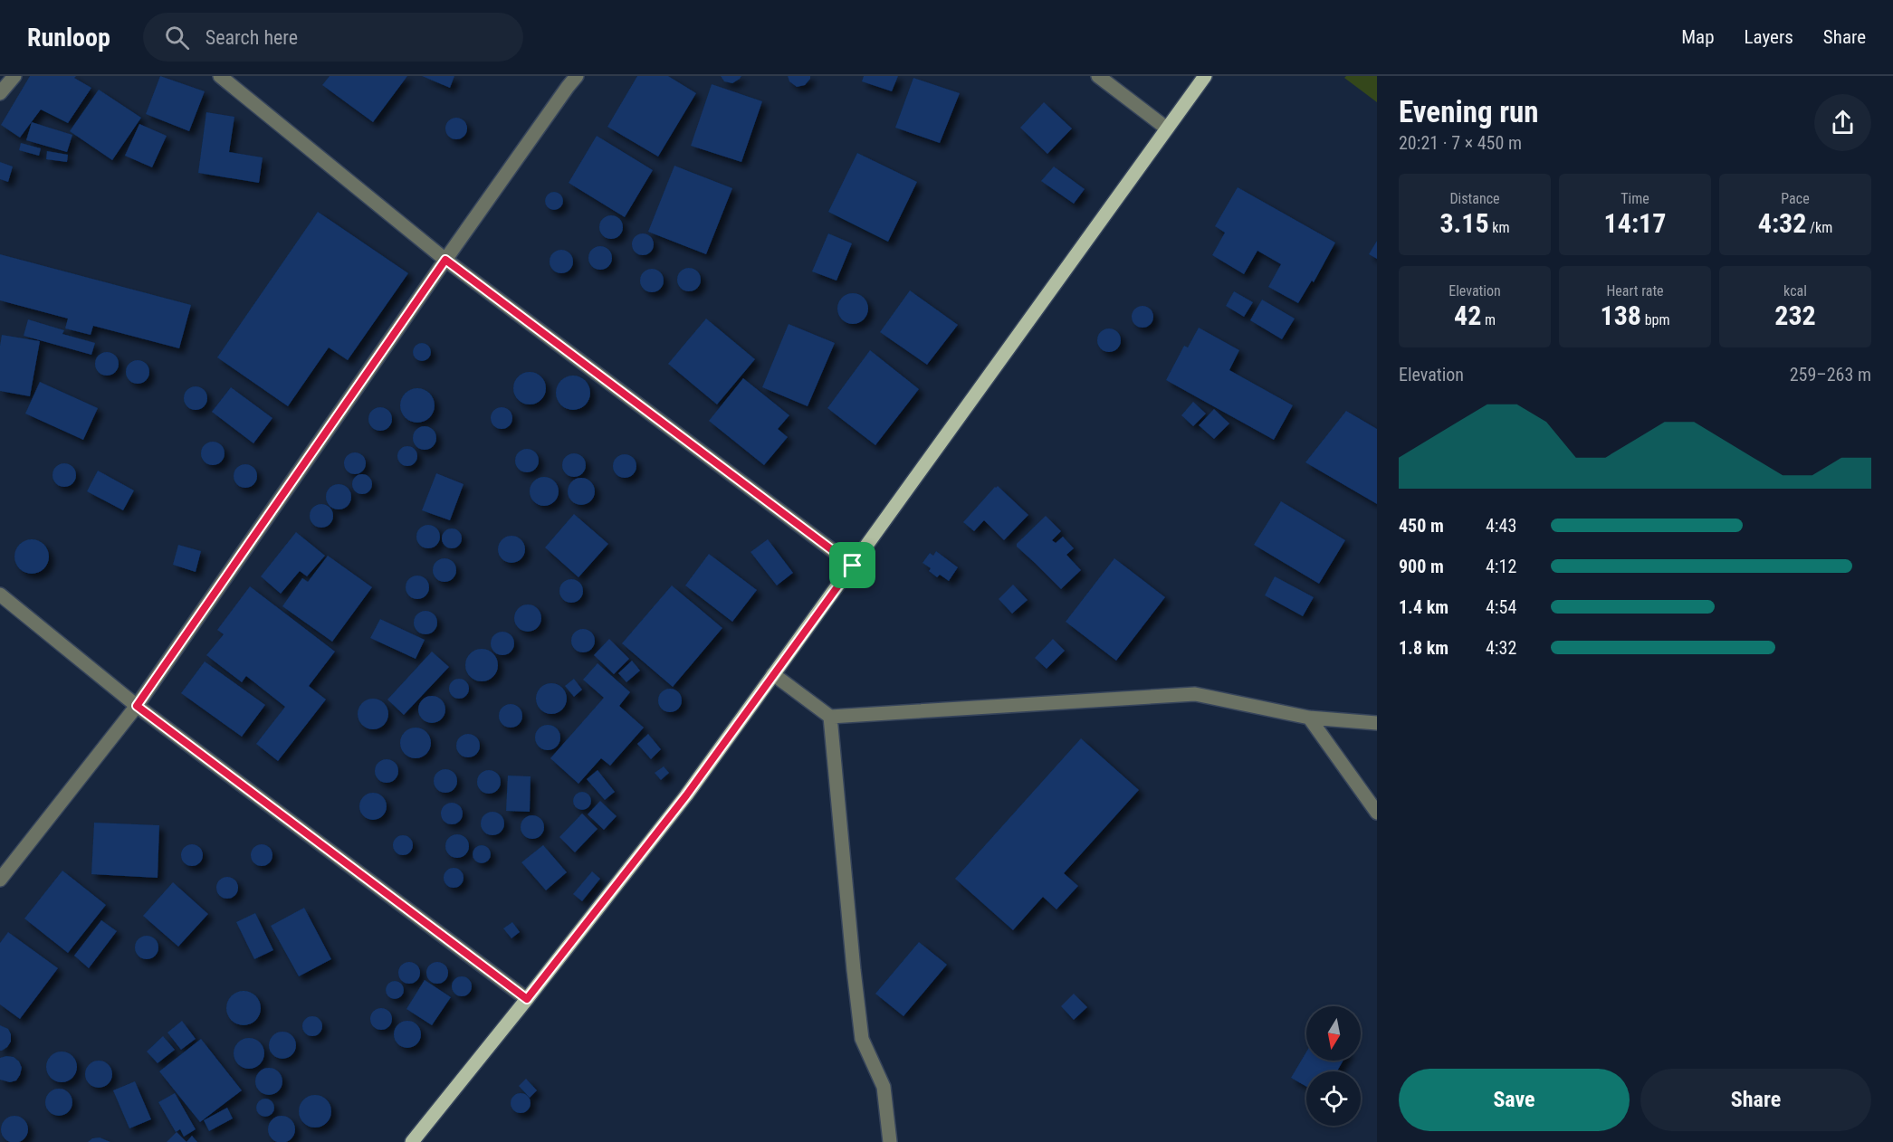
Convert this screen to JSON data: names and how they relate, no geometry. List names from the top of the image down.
{
  "north": "bottom",
  "page": {
    "header": "Runloop",
    "search": "Search here",
    "nav": ["Map", "Layers", "Share"],
    "heading": ["Evening run", "20:21 · 7 × 450 m"],
    "stats": [
      ["Distance", "3.15 km"],
      ["Time", "14:17"],
      ["Pace", "4:32 /km"],
      ["Elevation", "42 m"],
      ["Heart rate", "138 bpm"],
      ["kcal", "232"]
    ],
    "chart": ["Elevation", "259–263 m"],
    "list": [
      {
        "name": "450 m",
        "note": "4:43"
      },
      {
        "name": "900 m",
        "note": "4:12"
      },
      {
        "name": "1.4 km",
        "note": "4:54"
      },
      {
        "name": "1.8 km",
        "note": "4:32"
      }
    ],
    "buttons": ["Save", "Share"]
  }
}
